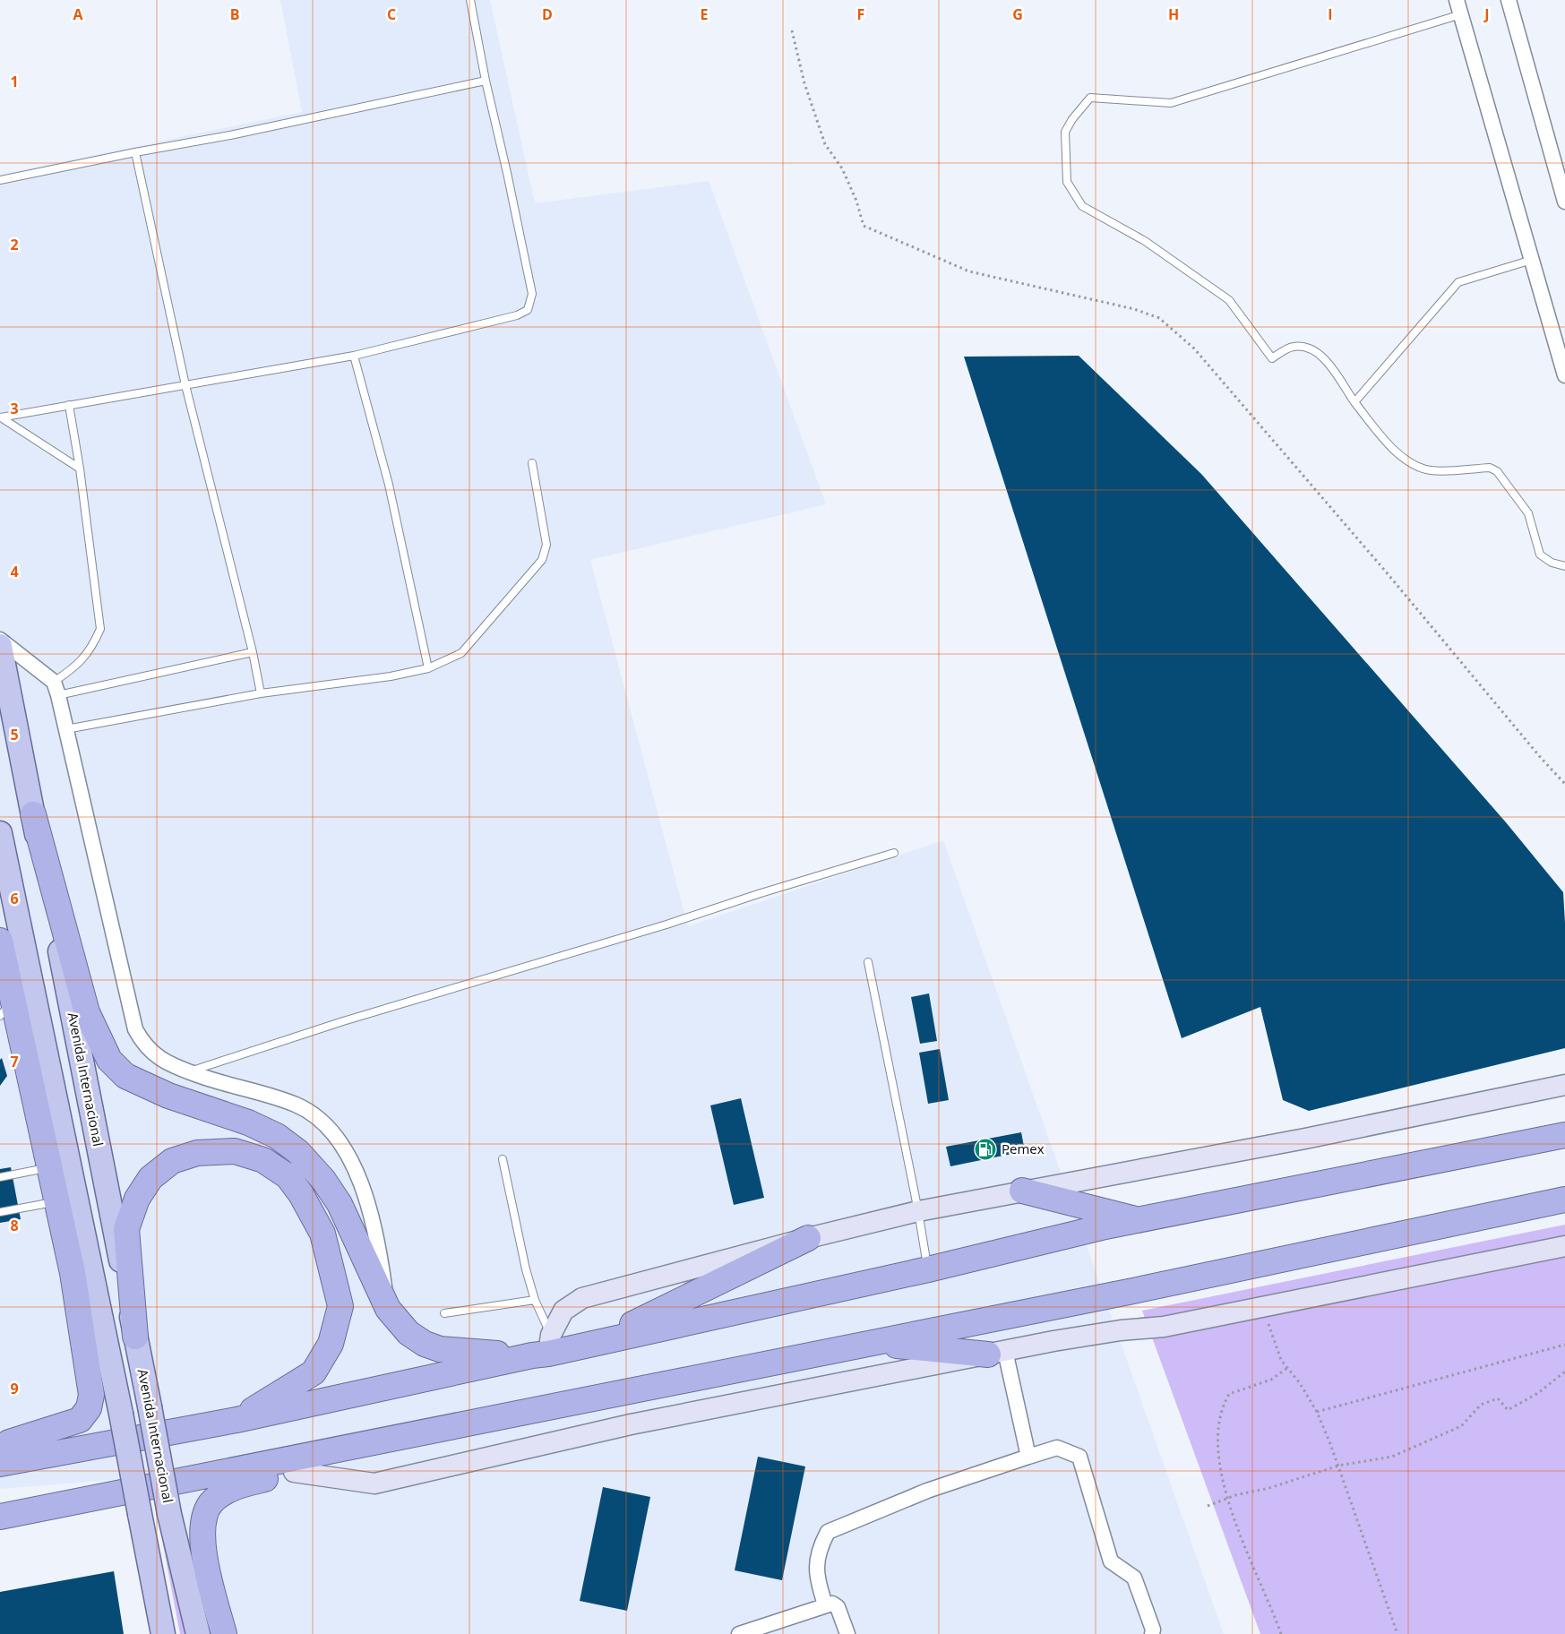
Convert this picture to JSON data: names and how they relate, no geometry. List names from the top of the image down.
{
  "streets": {
    "main road": ["Avenida Internacional"]
  },
  "places": {
    "fuel station": ["Pemex"]
  },
  "grid": {
    "columns": [
      "A",
      "B",
      "C",
      "D",
      "E",
      "F",
      "G",
      "H",
      "I",
      "J"
    ],
    "rows": [
      "1",
      "2",
      "3",
      "4",
      "5",
      "6",
      "7",
      "8",
      "9"
    ]
  }
}
